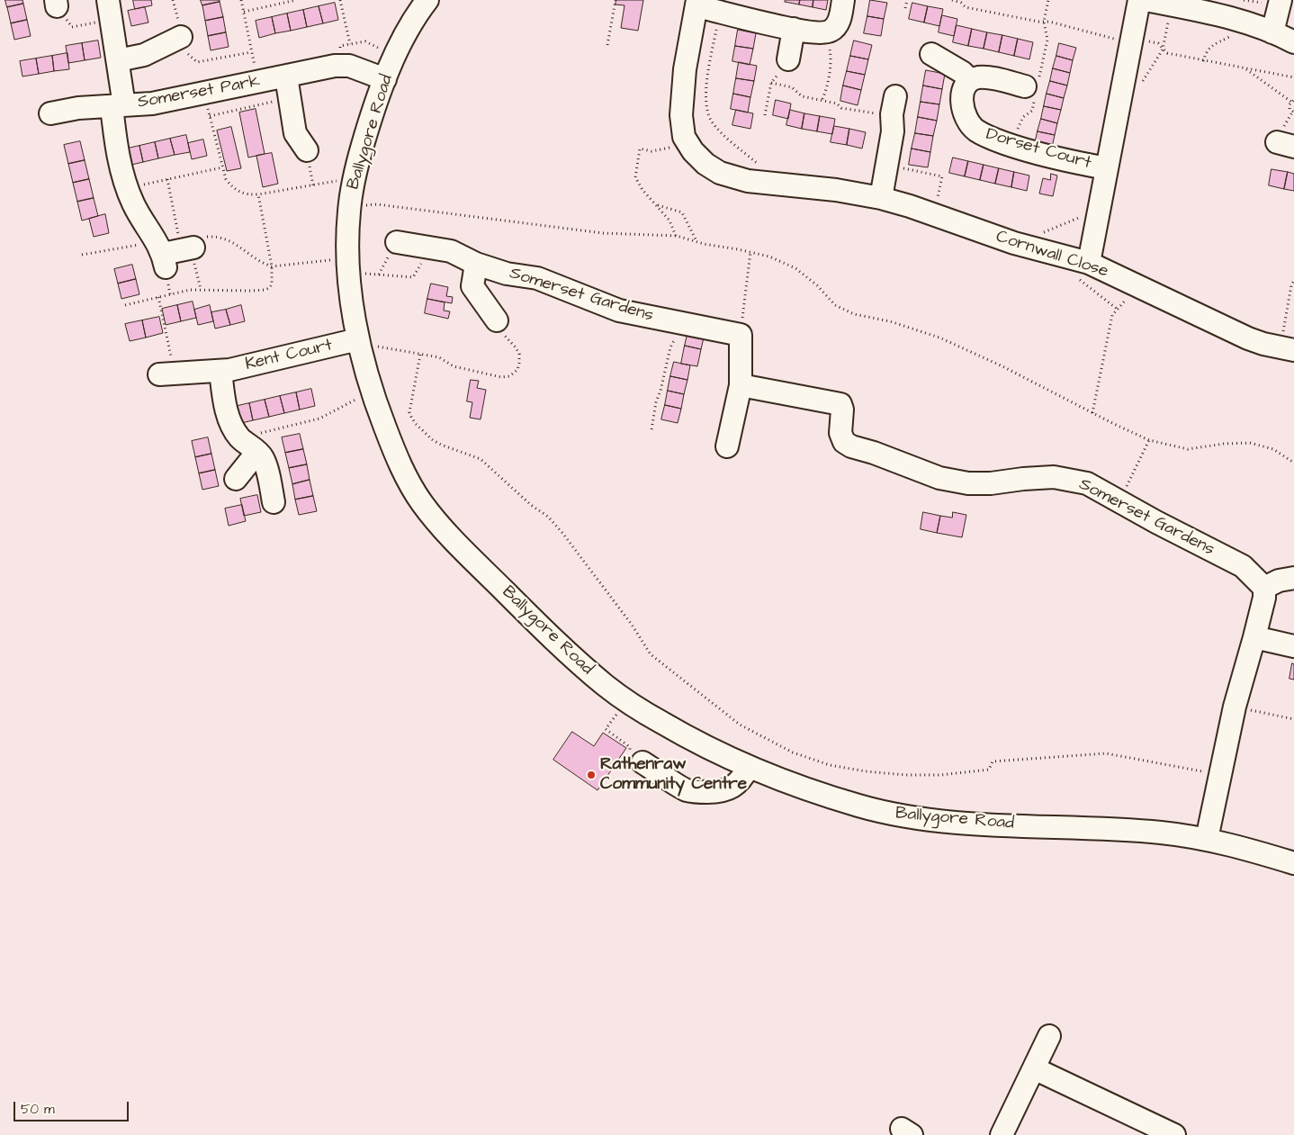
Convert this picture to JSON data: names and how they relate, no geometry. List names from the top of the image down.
{
  "streets": {
    "street": [
      "Somerset Park",
      "Ballygore Road",
      "Dorset Court",
      "Cornwall Close",
      "Somerset Gardens",
      "Kent Court"
    ]
  },
  "crossings": [
    ["Somerset Park", "Ballygore Road"],
    ["Ballygore Road", "Kent Court"]
  ],
  "places": ["Rathenraw Community Centre"],
  "scale_bar": "50 m"
}
